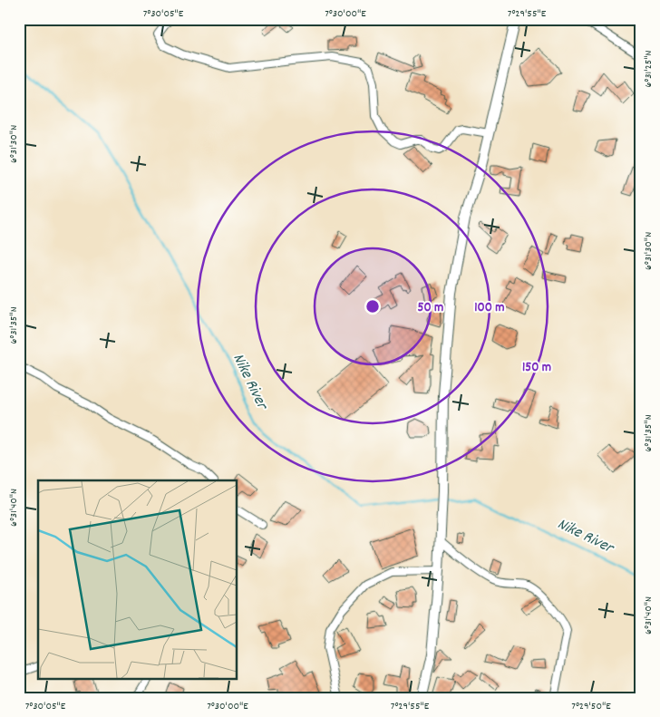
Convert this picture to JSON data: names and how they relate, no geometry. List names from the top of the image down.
{
  "water": ["Nike River"],
  "coordinates": [
    "7°30'05\"E",
    "7°30'00\"E",
    "7°29'55\"E",
    "6°31'25\"N",
    "6°31'30\"N",
    "6°31'35\"N",
    "6°31'40\"N",
    "7°29'50\"E"
  ],
  "rings": ["50 m", "100 m", "150 m"]
}
